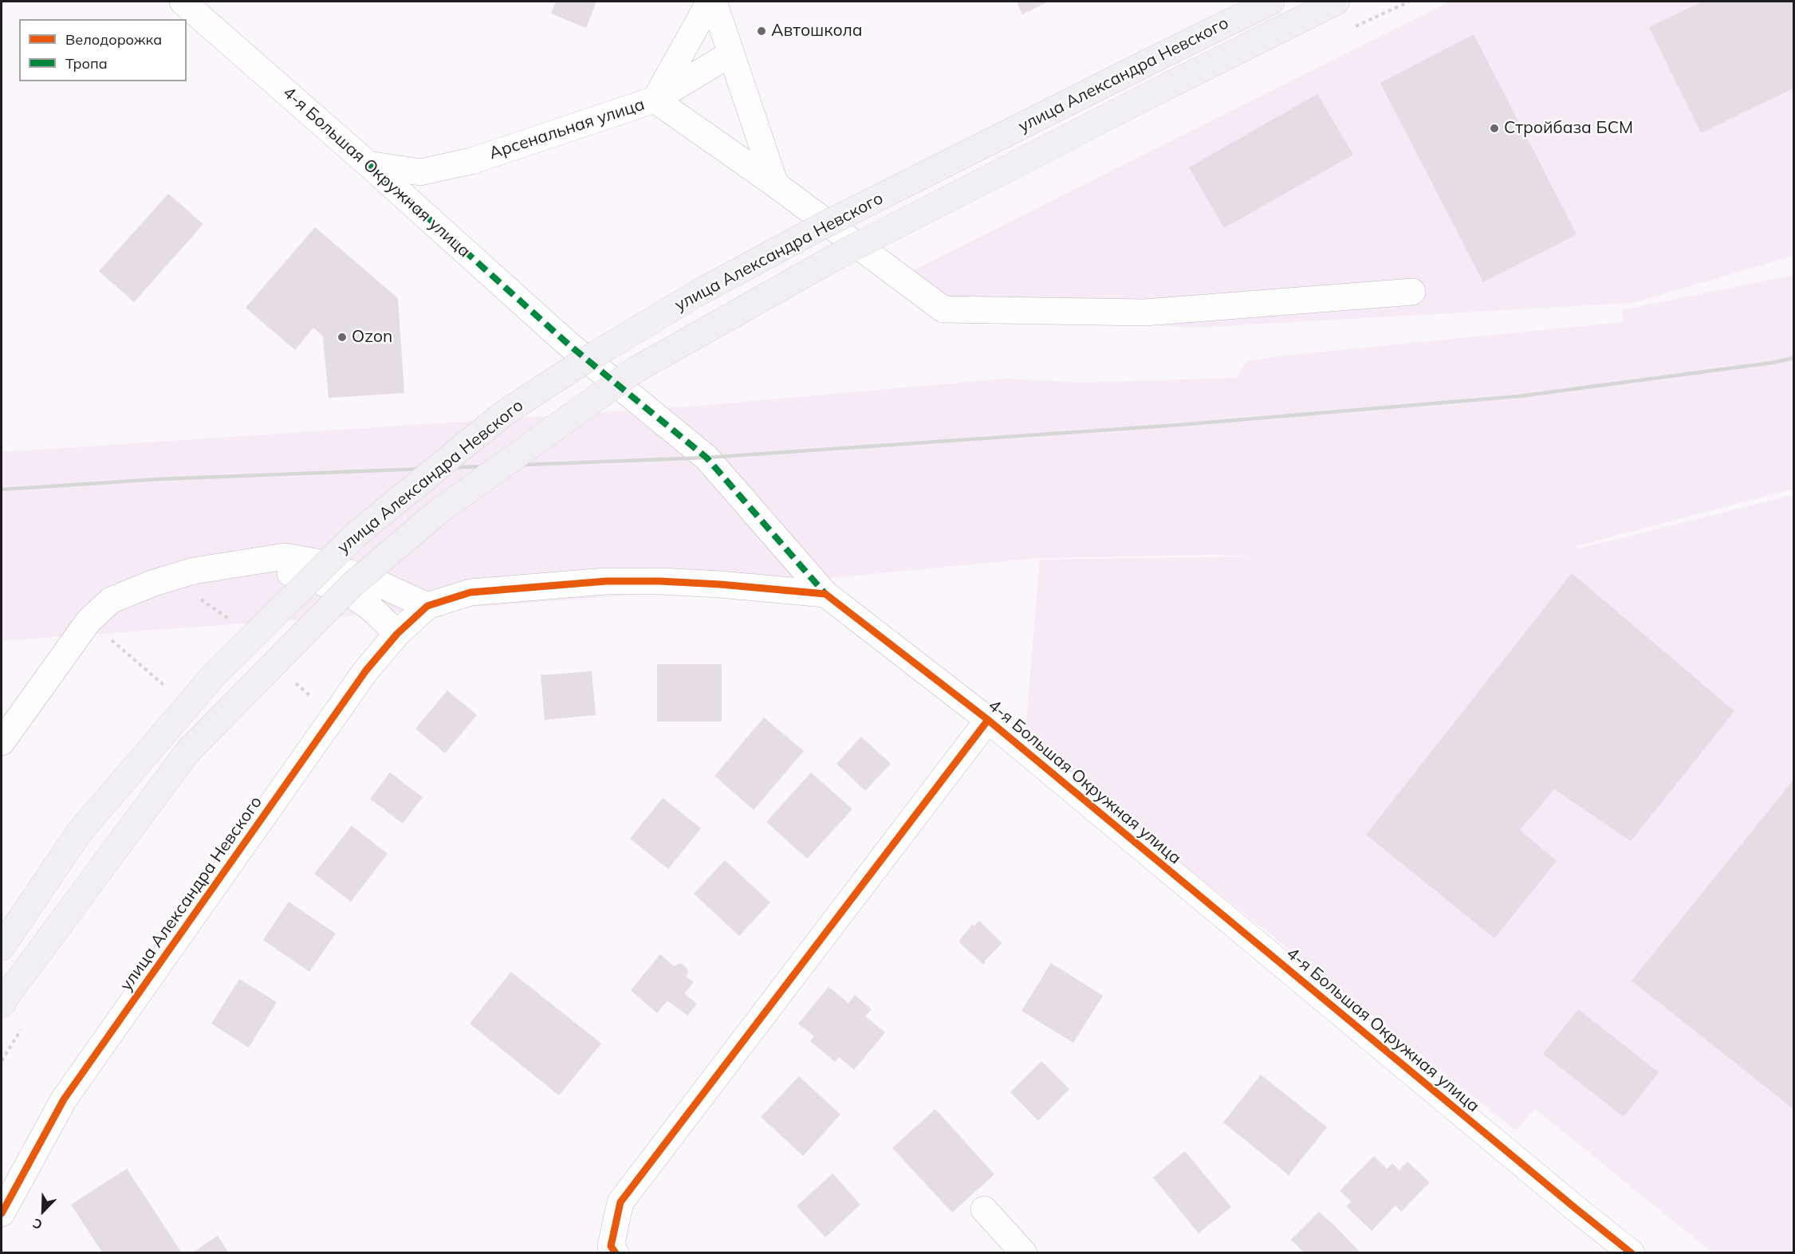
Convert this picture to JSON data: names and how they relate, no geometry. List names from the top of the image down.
{
  "streets": {
    "main road": ["улица Александра Невского"],
    "street": ["Арсенальная улица", "4-я Большая Окружная улица"]
  },
  "crossings": [
    ["Арсенальная улица", "4-я Большая Окружная улица"]
  ],
  "places": ["Автошкола", "Стройбаза БСМ", "Ozon"],
  "legend": ["Велодорожка", "Тропа"],
  "north": "bottom left"
}
